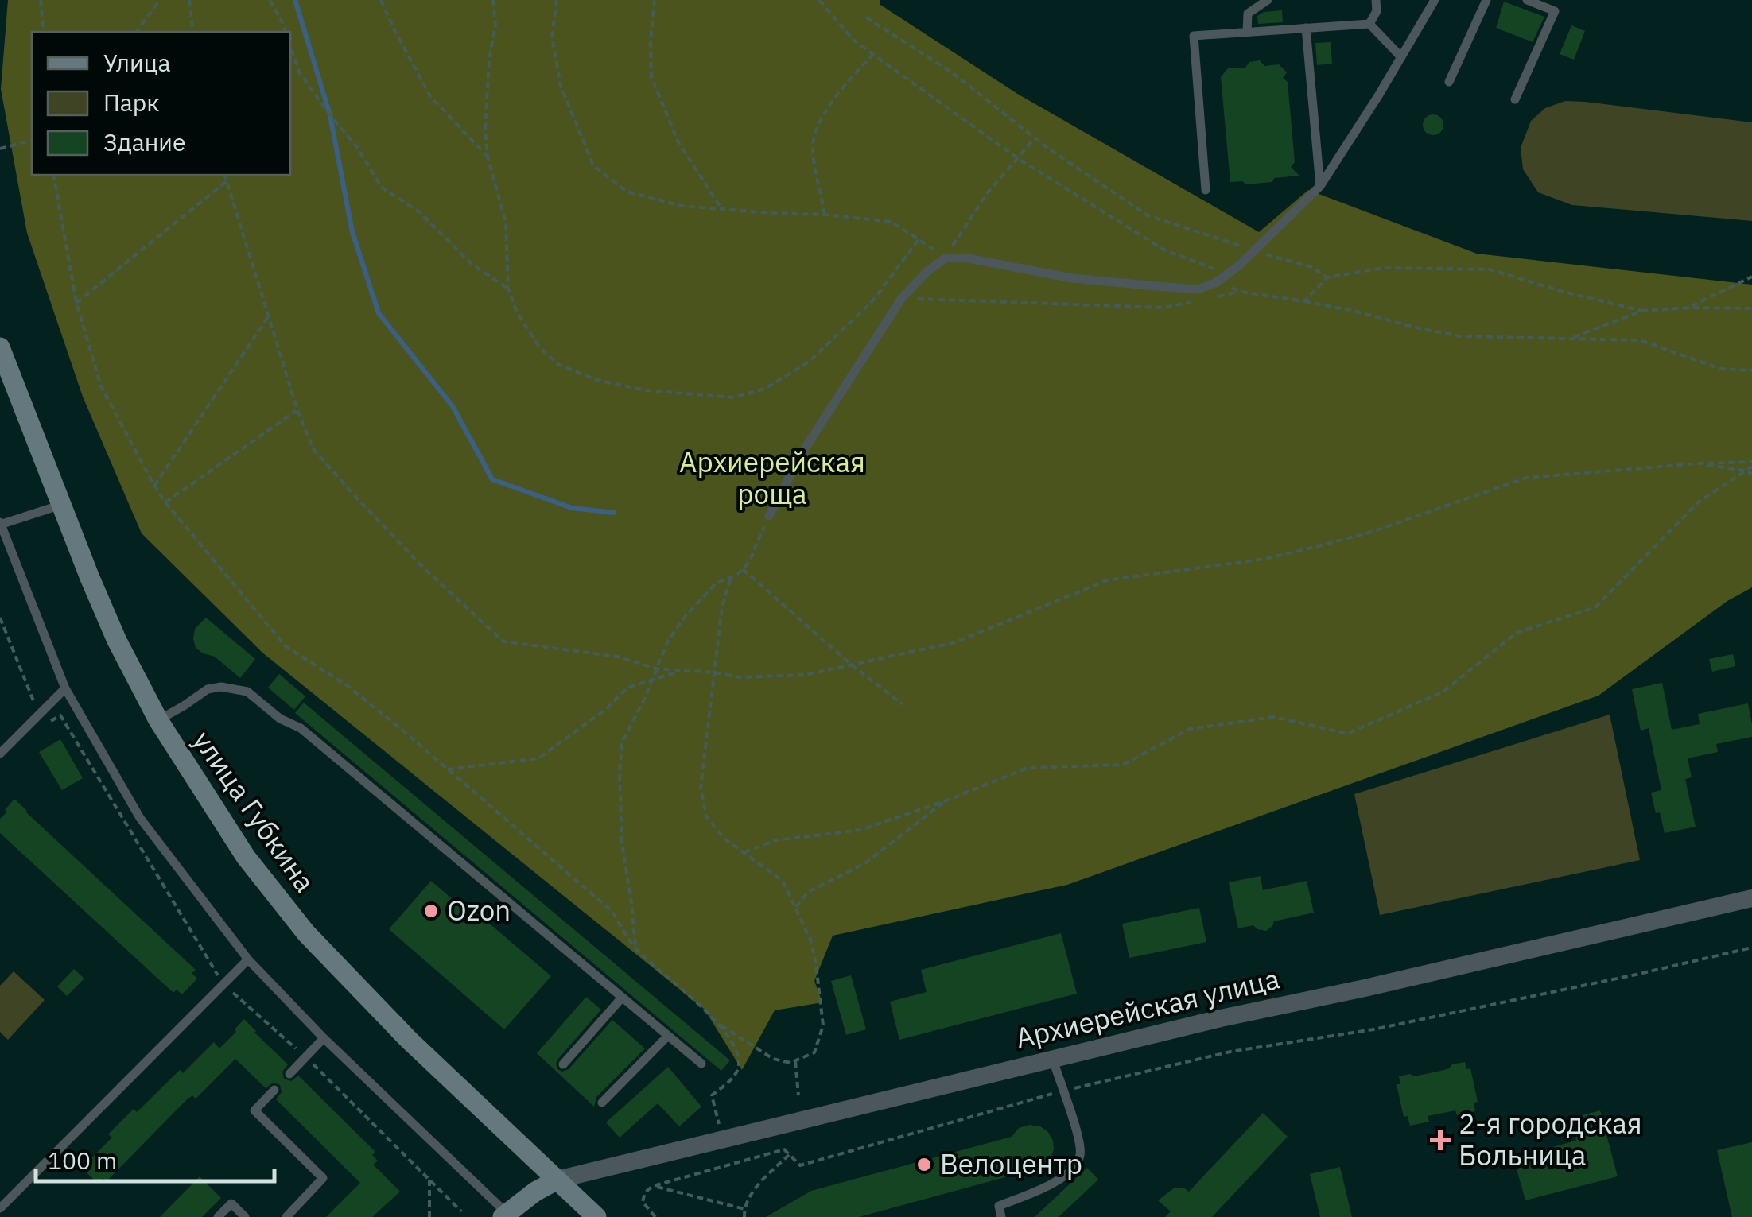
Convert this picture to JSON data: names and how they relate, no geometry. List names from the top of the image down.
{
  "streets": {
    "main road": ["улица Губкина"],
    "street": ["Архиерейская улица"]
  },
  "crossings": [
    ["улица Губкина", "Архиерейская улица"]
  ],
  "parks": ["Архиерейская роща"],
  "places": {
    "other": ["Ozon", "Велоцентр"],
    "health": ["2-я городская Больница"]
  },
  "legend": ["Улица", "Парк", "Здание"],
  "scale_bar": "100 m"
}
